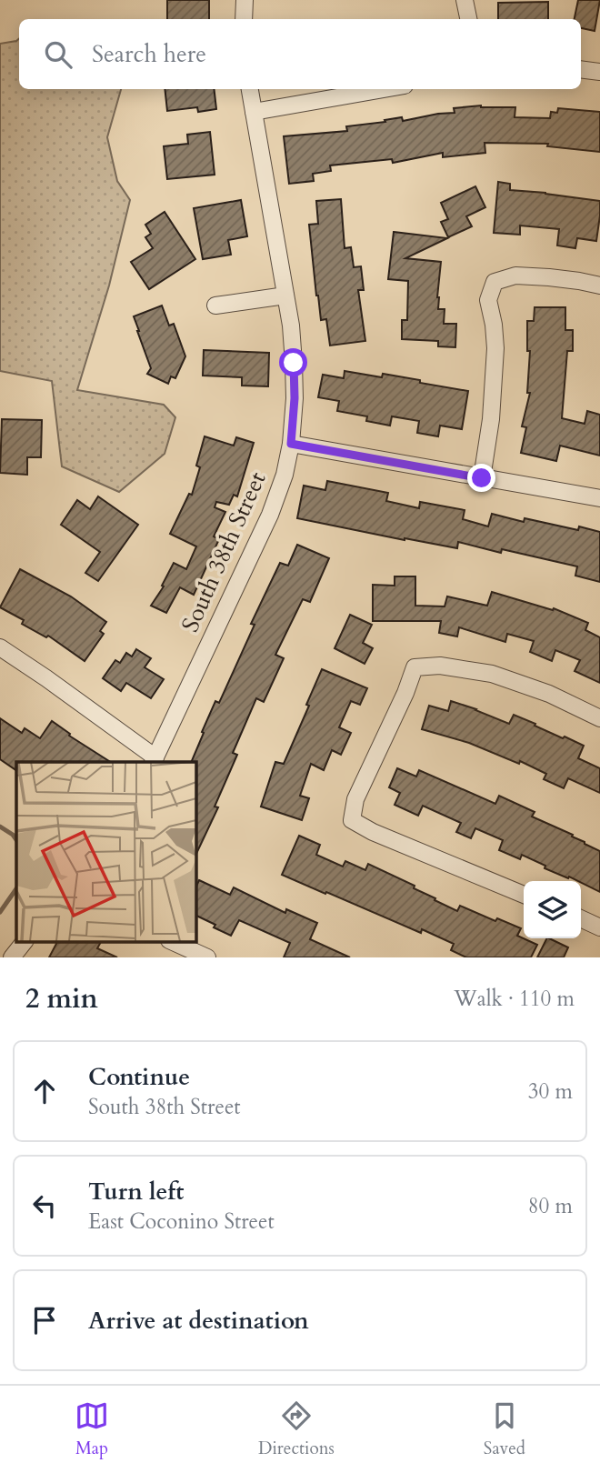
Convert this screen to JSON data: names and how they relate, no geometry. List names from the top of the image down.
{
  "streets": {
    "street": ["South 38th Street"]
  },
  "page": {
    "search": "Search here",
    "heading": ["2 min", "Walk · 110 m"],
    "list": [
      ["Continue", "South 38th Street", "30 m"],
      ["Turn left", "East Coconino Street", "80 m"],
      "Arrive at destination"
    ],
    "nav": ["Map", "Directions", "Saved"]
  }
}
